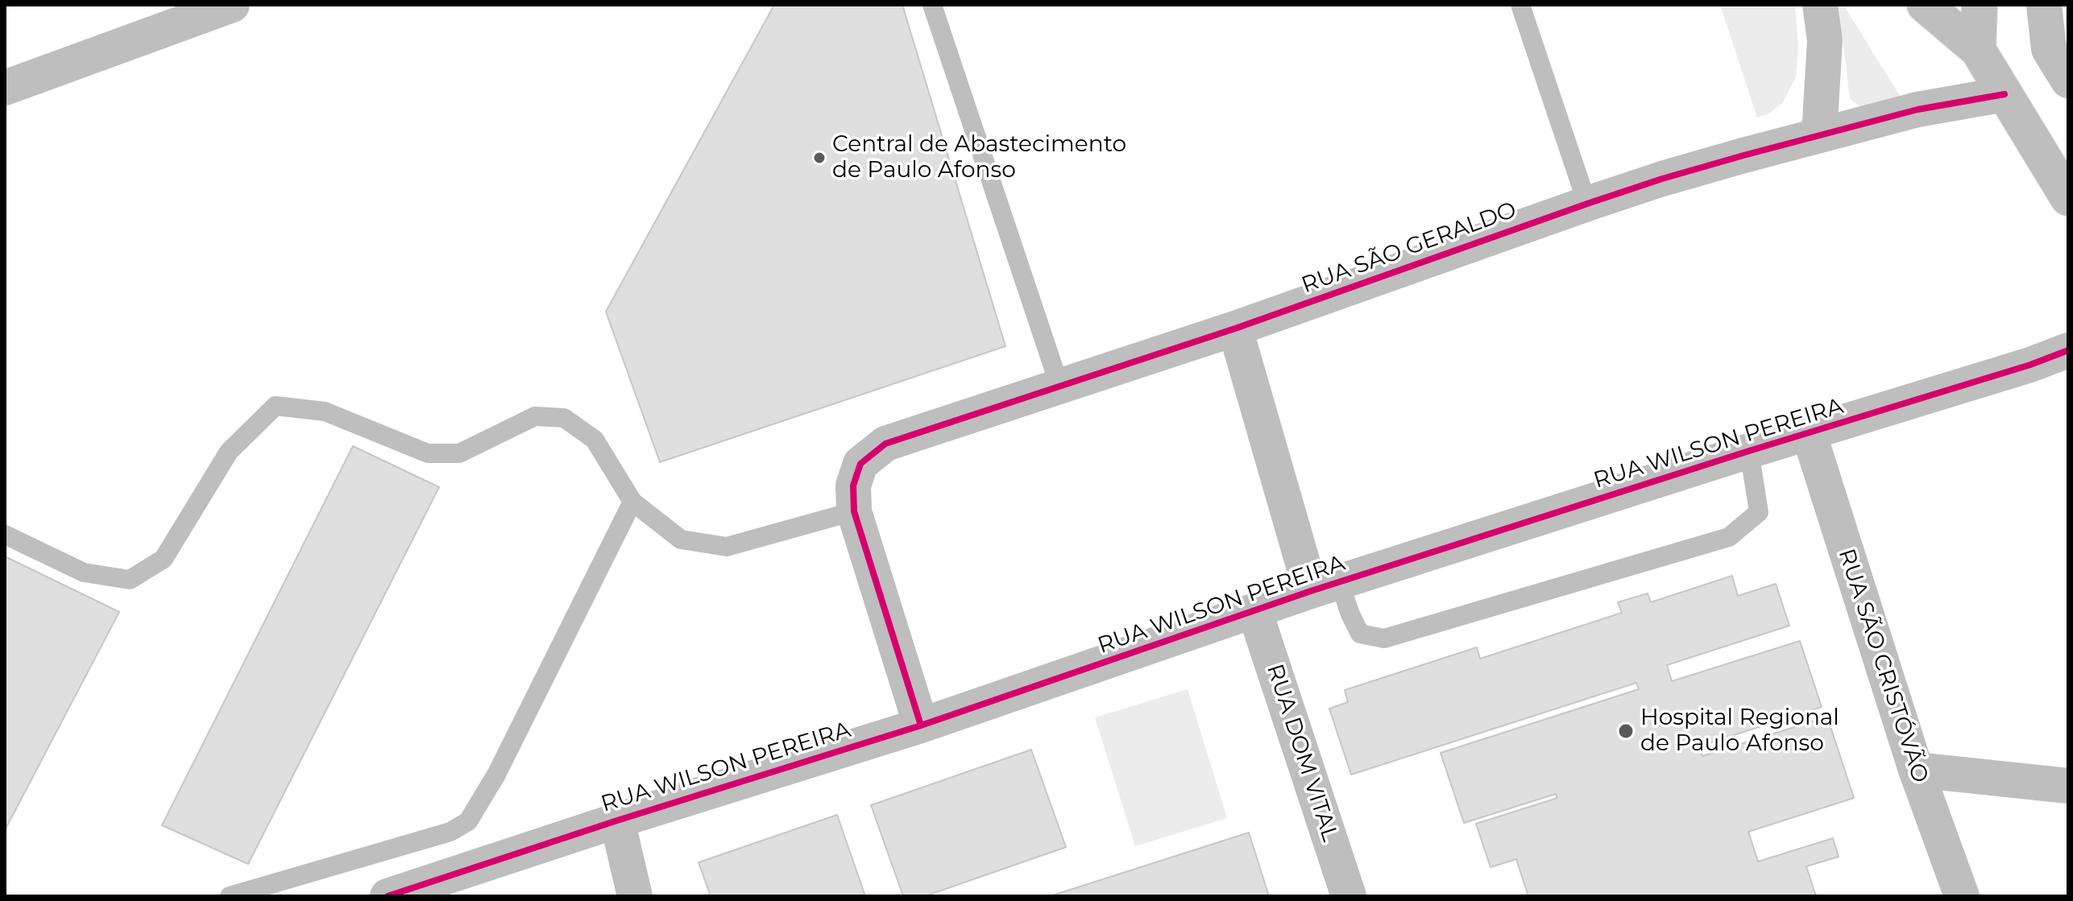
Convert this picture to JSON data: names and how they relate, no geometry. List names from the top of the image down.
{
  "streets": {
    "street": [
      "RUA SÃO GERALDO",
      "RUA WILSON PEREIRA",
      "RUA SÃO CRISTÓVÃO",
      "RUA DOM VITAL"
    ]
  },
  "crossings": [
    ["RUA WILSON PEREIRA", "RUA SÃO CRISTÓVÃO"],
    ["RUA WILSON PEREIRA", "RUA DOM VITAL"]
  ],
  "places": ["Central de Abastecimento de Paulo Afonso", "Hospital Regional de Paulo Afonso"]
}
